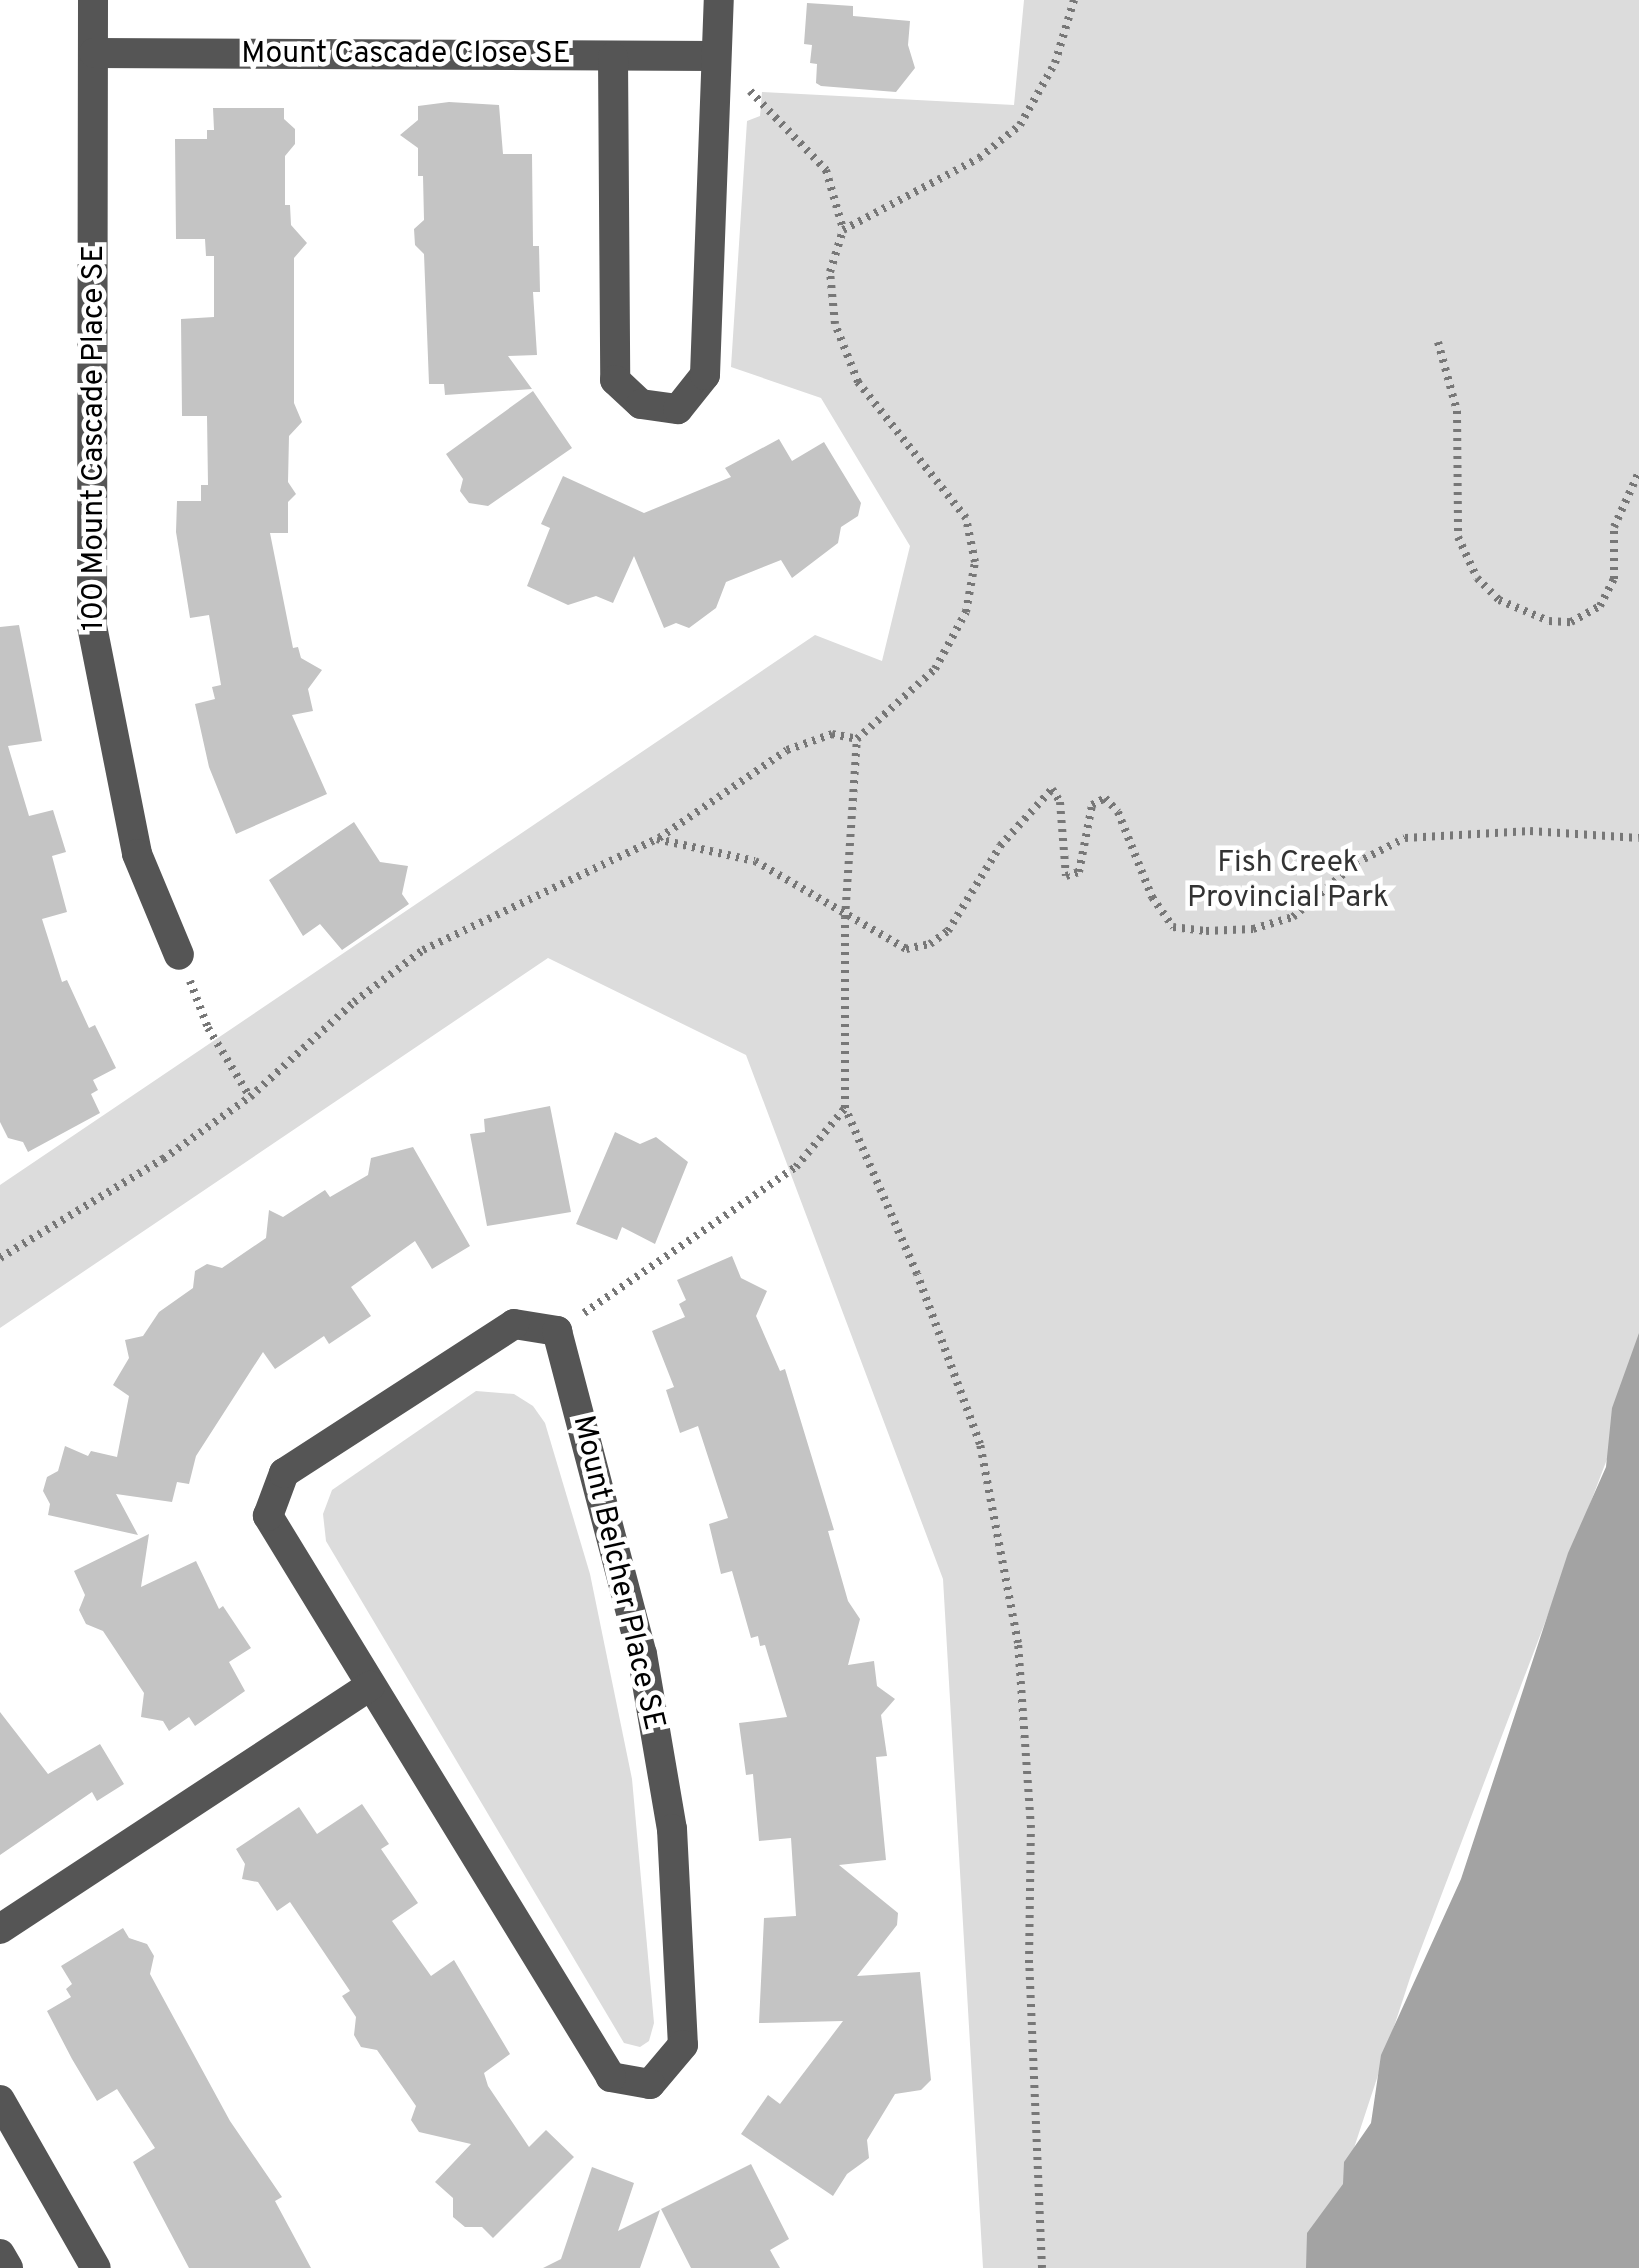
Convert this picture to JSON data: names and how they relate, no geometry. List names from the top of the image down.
{
  "streets": {
    "street": ["Mount Cascade Close SE", "100 Mount Cascade Place SE", "Mount Belcher Place SE"]
  },
  "crossings": [
    ["Mount Cascade Close SE", "100 Mount Cascade Place SE"]
  ],
  "parks": ["Fish Creek Provincial Park"]
}
